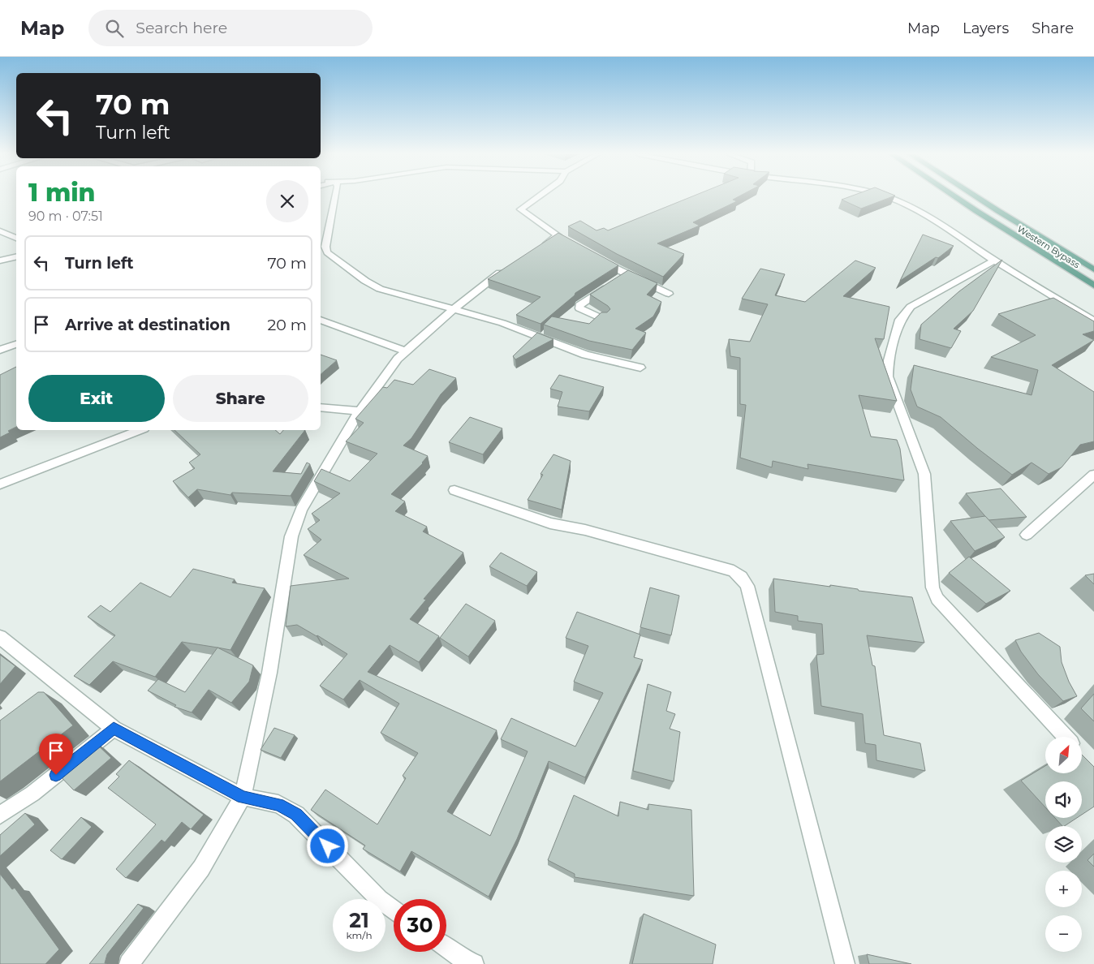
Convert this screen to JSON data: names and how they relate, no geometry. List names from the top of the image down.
{
  "streets": {
    "main road": ["Western Bypass"]
  },
  "north": "top right",
  "page": {
    "header": "Map",
    "search": "Search here",
    "nav": ["Map", "Layers", "Share"],
    "turn": ["70 m", "Turn left"],
    "heading": ["1 min", "90 m · 07:51"],
    "list": [
      {
        "name": "Turn left",
        "value": "70 m"
      },
      {
        "name": "Arrive at destination",
        "value": "20 m"
      }
    ],
    "buttons": ["Exit", "Share"],
    "map_buttons": ["+", "−"],
    "speed": "21 km/h",
    "limit": "30"
  }
}
